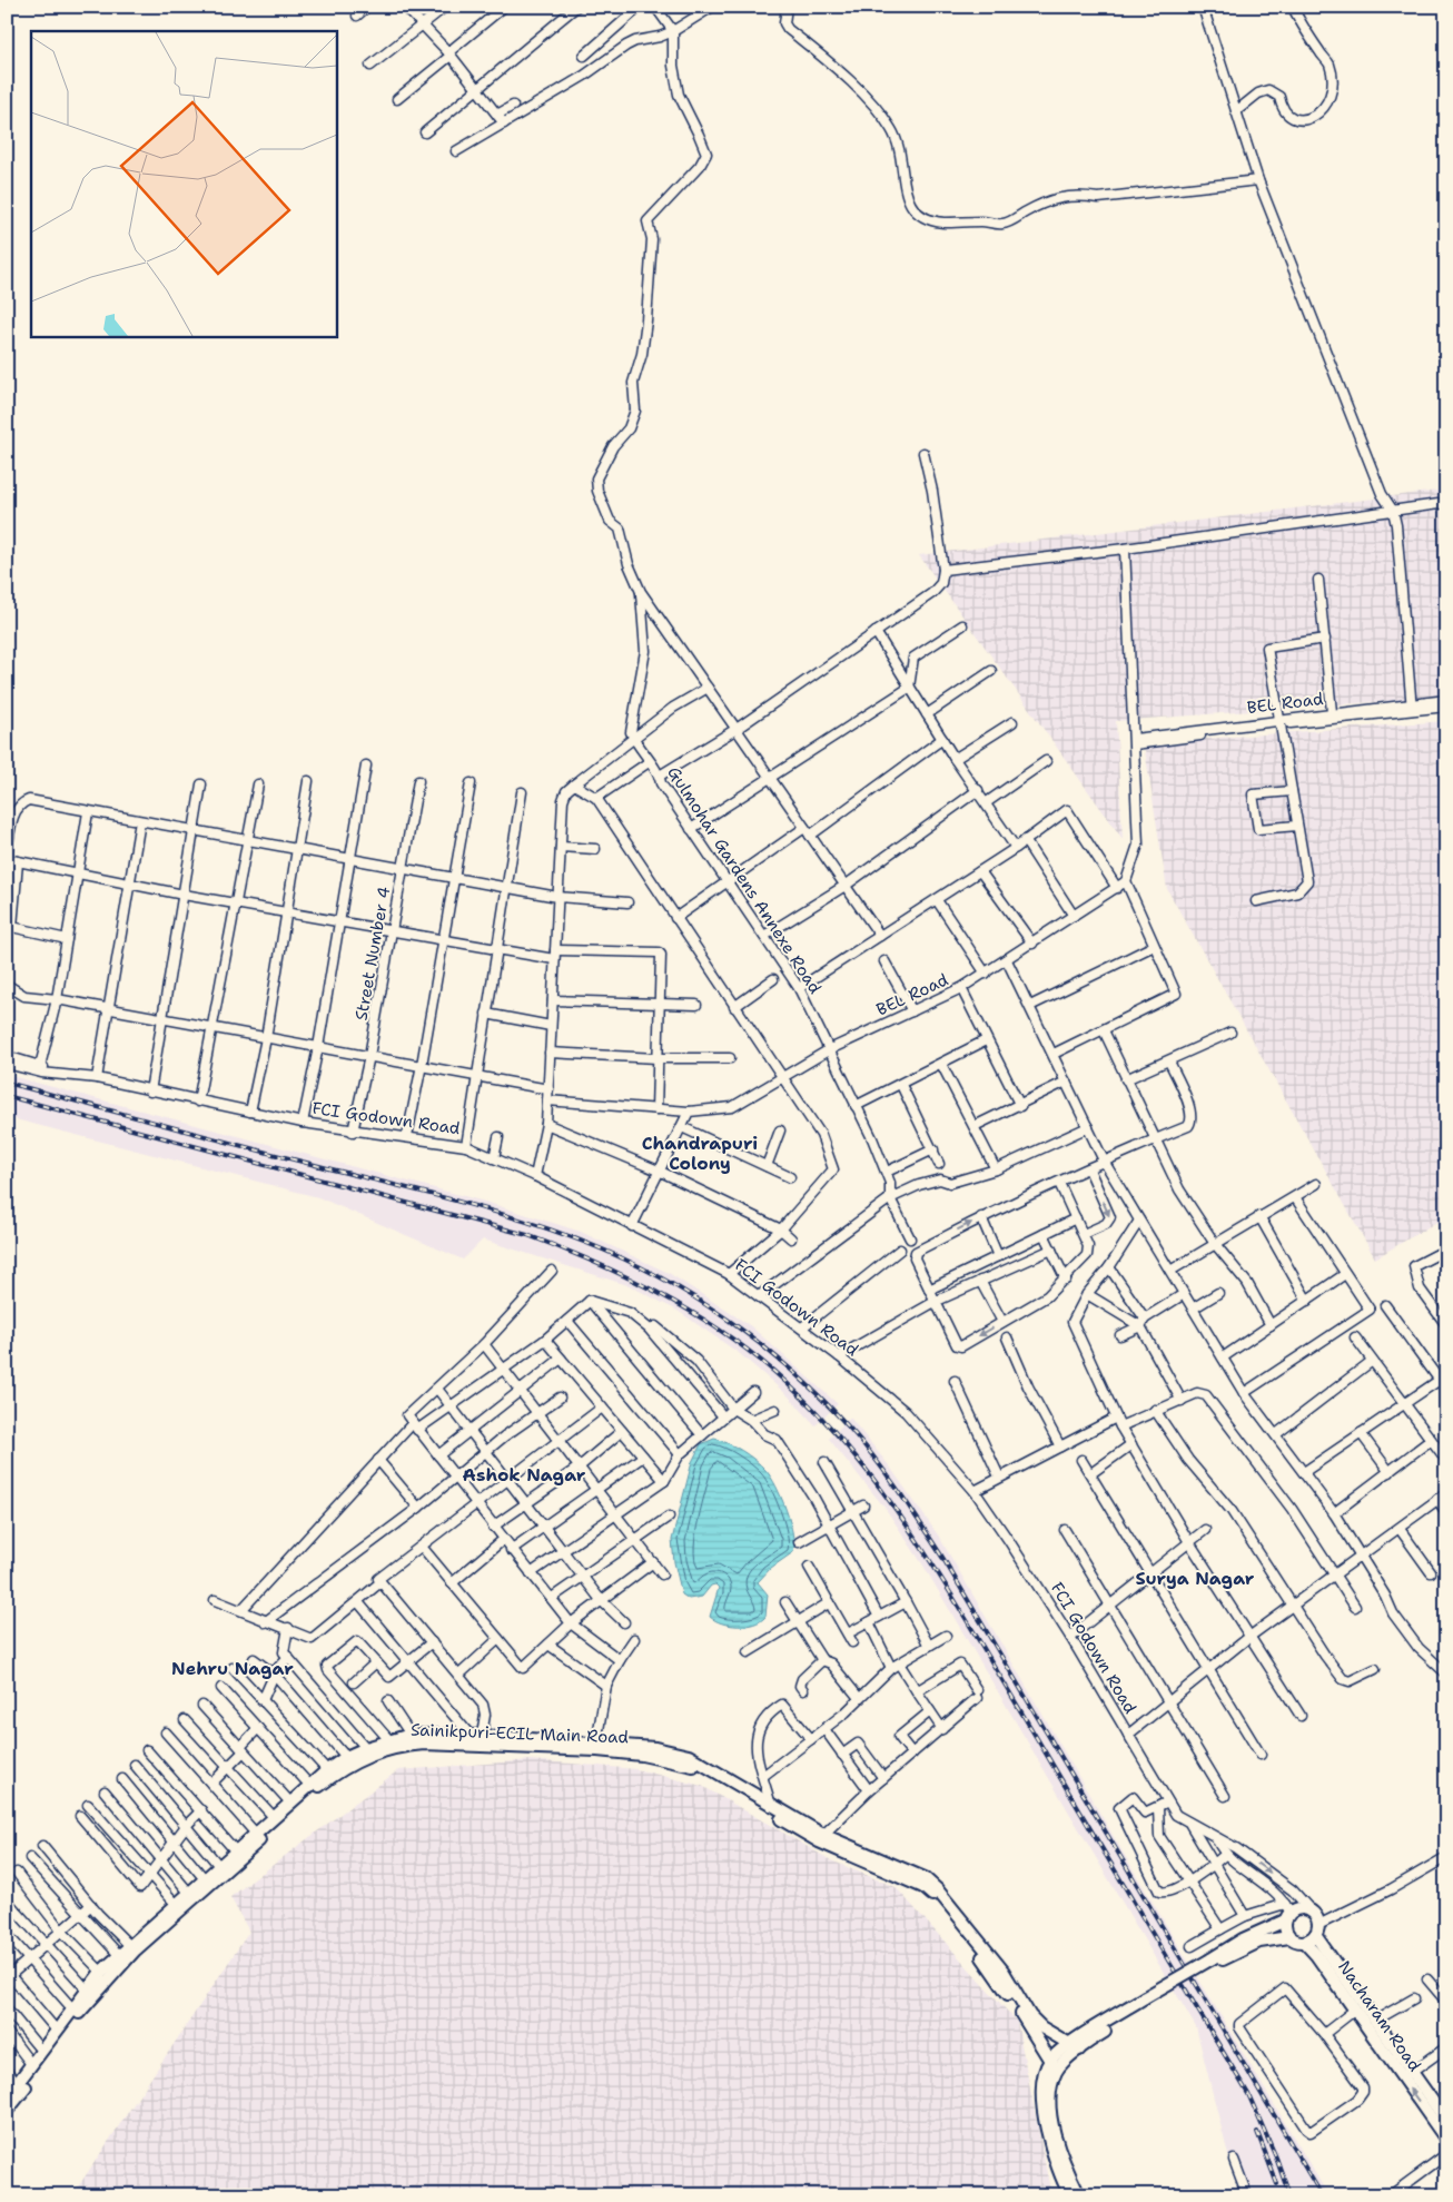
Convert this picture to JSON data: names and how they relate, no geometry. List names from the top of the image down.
{
  "streets": {
    "main road": ["Sainikpuri-ECIL Main Road", "Nacharam Road"],
    "street": [
      "BEL Road",
      "Gulmohar Gardens Annexe Road",
      "Street Number 4",
      "FCI Godown Road"
    ]
  },
  "crossings": [
    ["BEL Road", "Gulmohar Gardens Annexe Road"],
    ["Street Number 4", "FCI Godown Road"],
    ["FCI Godown Road", "Nacharam Road"]
  ],
  "districts": [
    "Chandrapuri Colony",
    "Ashok Nagar",
    "Surya Nagar",
    "Nehru Nagar"
  ]
}
